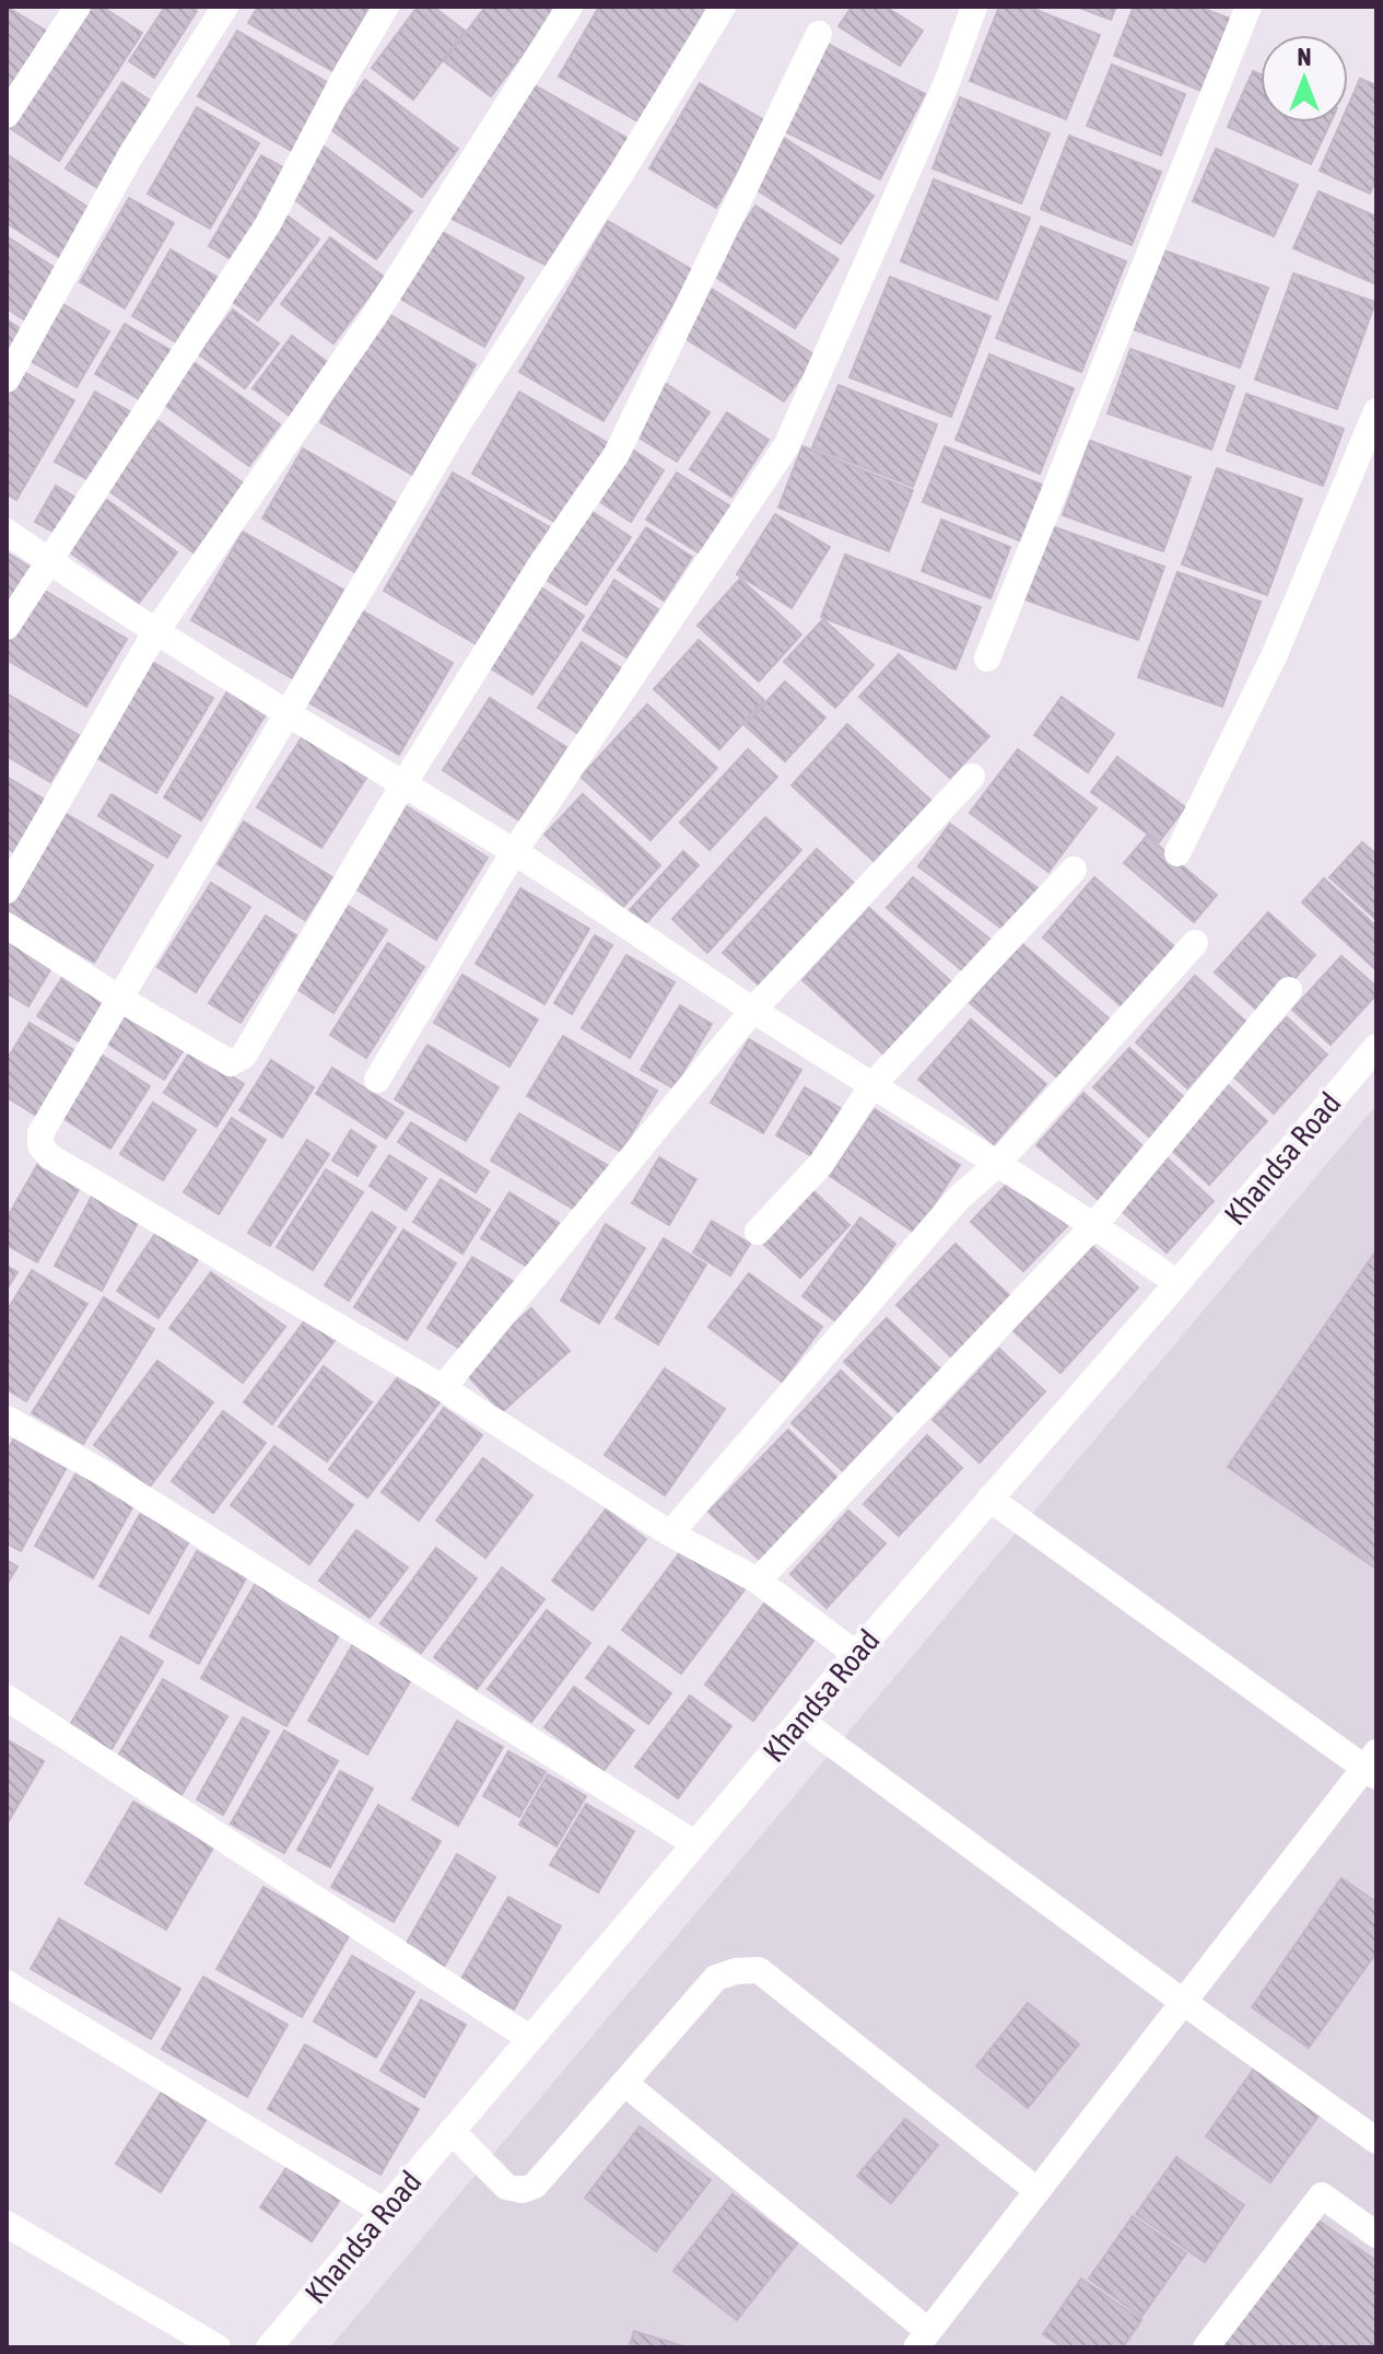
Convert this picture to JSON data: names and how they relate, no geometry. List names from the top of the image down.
{
  "streets": {
    "street": ["Khandsa Road"]
  },
  "north": "top"
}
